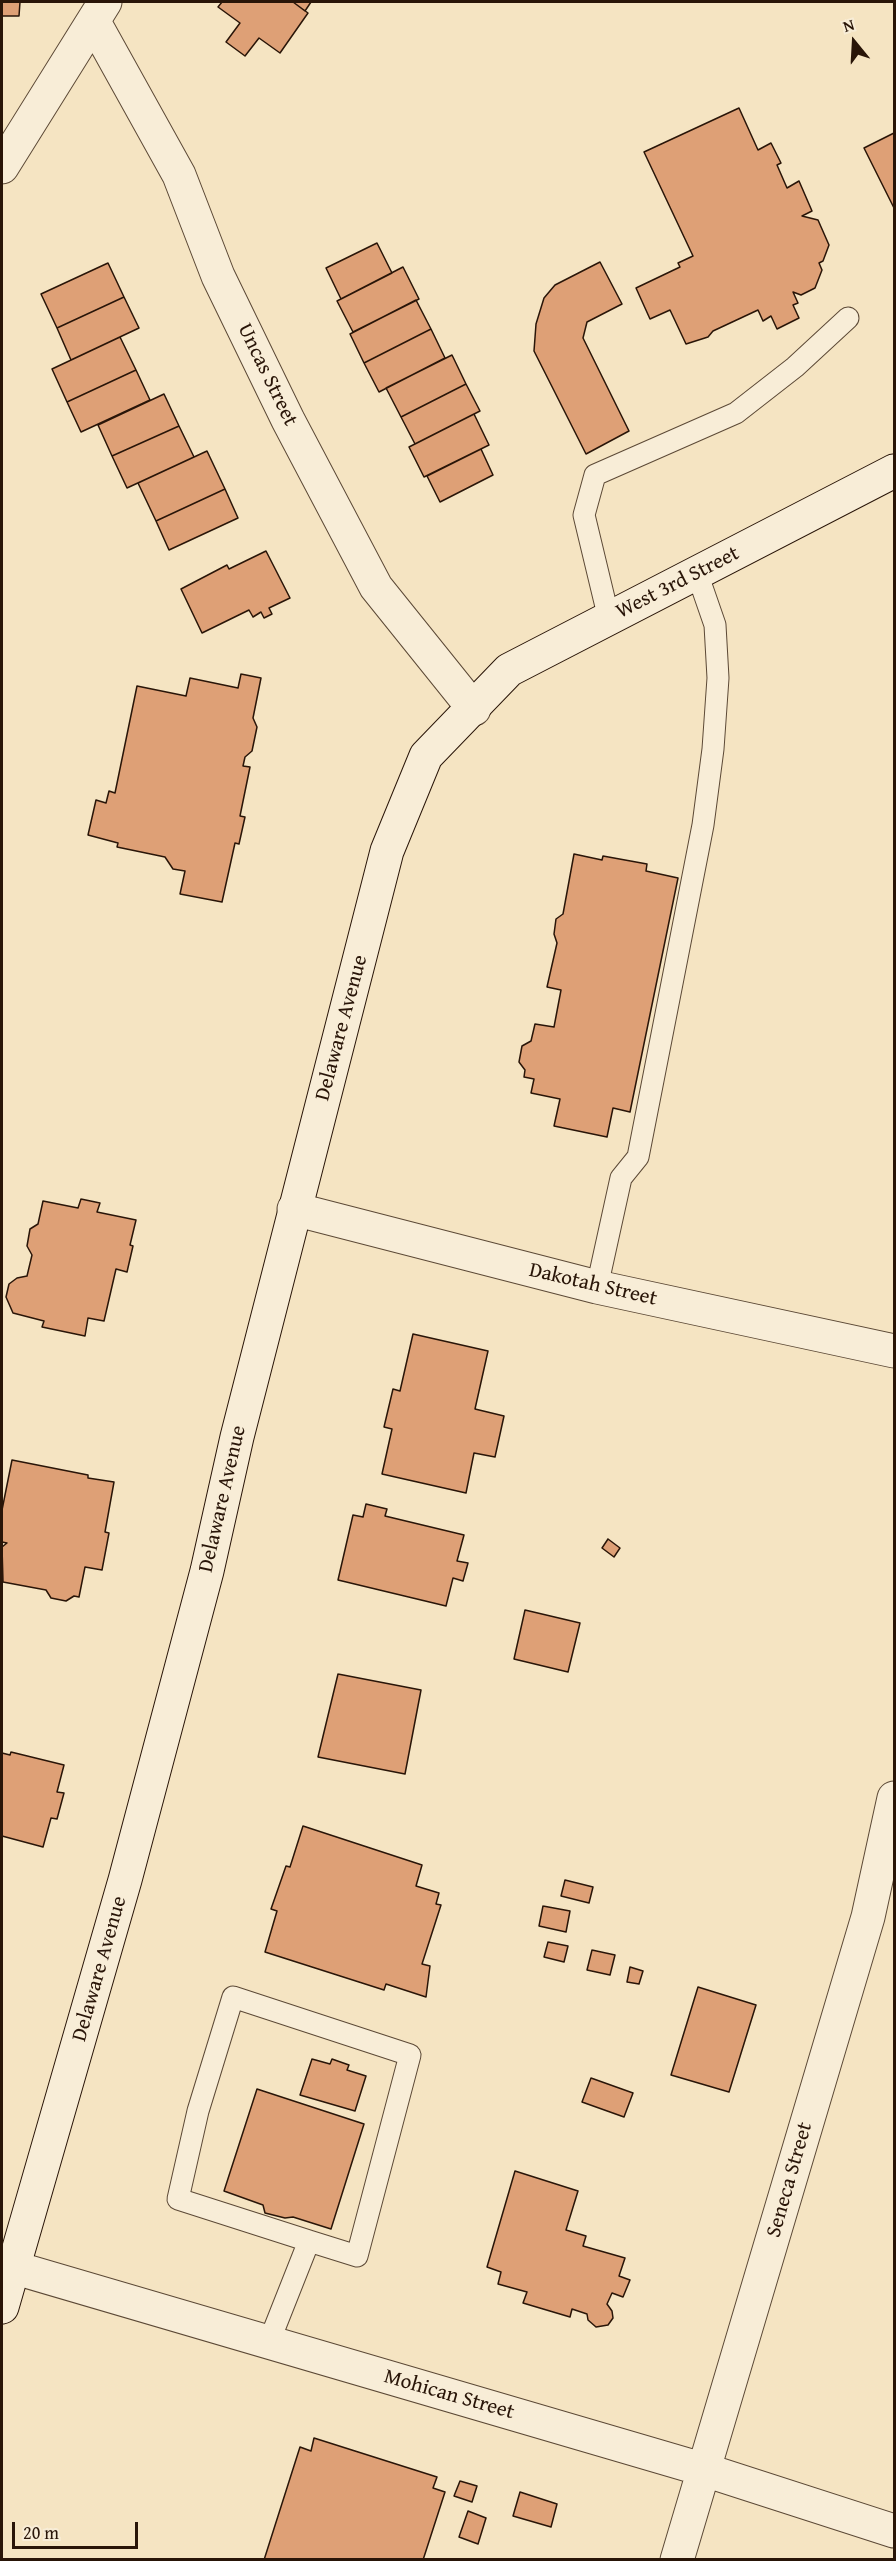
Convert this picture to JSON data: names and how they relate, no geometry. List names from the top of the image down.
{
  "streets": {
    "street": [
      "Uncas Street",
      "West 3rd Street",
      "Delaware Avenue",
      "Dakotah Street",
      "Seneca Street",
      "Mohican Street"
    ]
  },
  "crossings": [
    ["Uncas Street", "West 3rd Street"],
    ["Uncas Street", "Delaware Avenue"],
    ["West 3rd Street", "Delaware Avenue"],
    ["Delaware Avenue", "Dakotah Street"],
    ["Delaware Avenue", "Mohican Street"],
    ["Seneca Street", "Mohican Street"]
  ],
  "scale_bar": "20 m",
  "north": "top"
}
